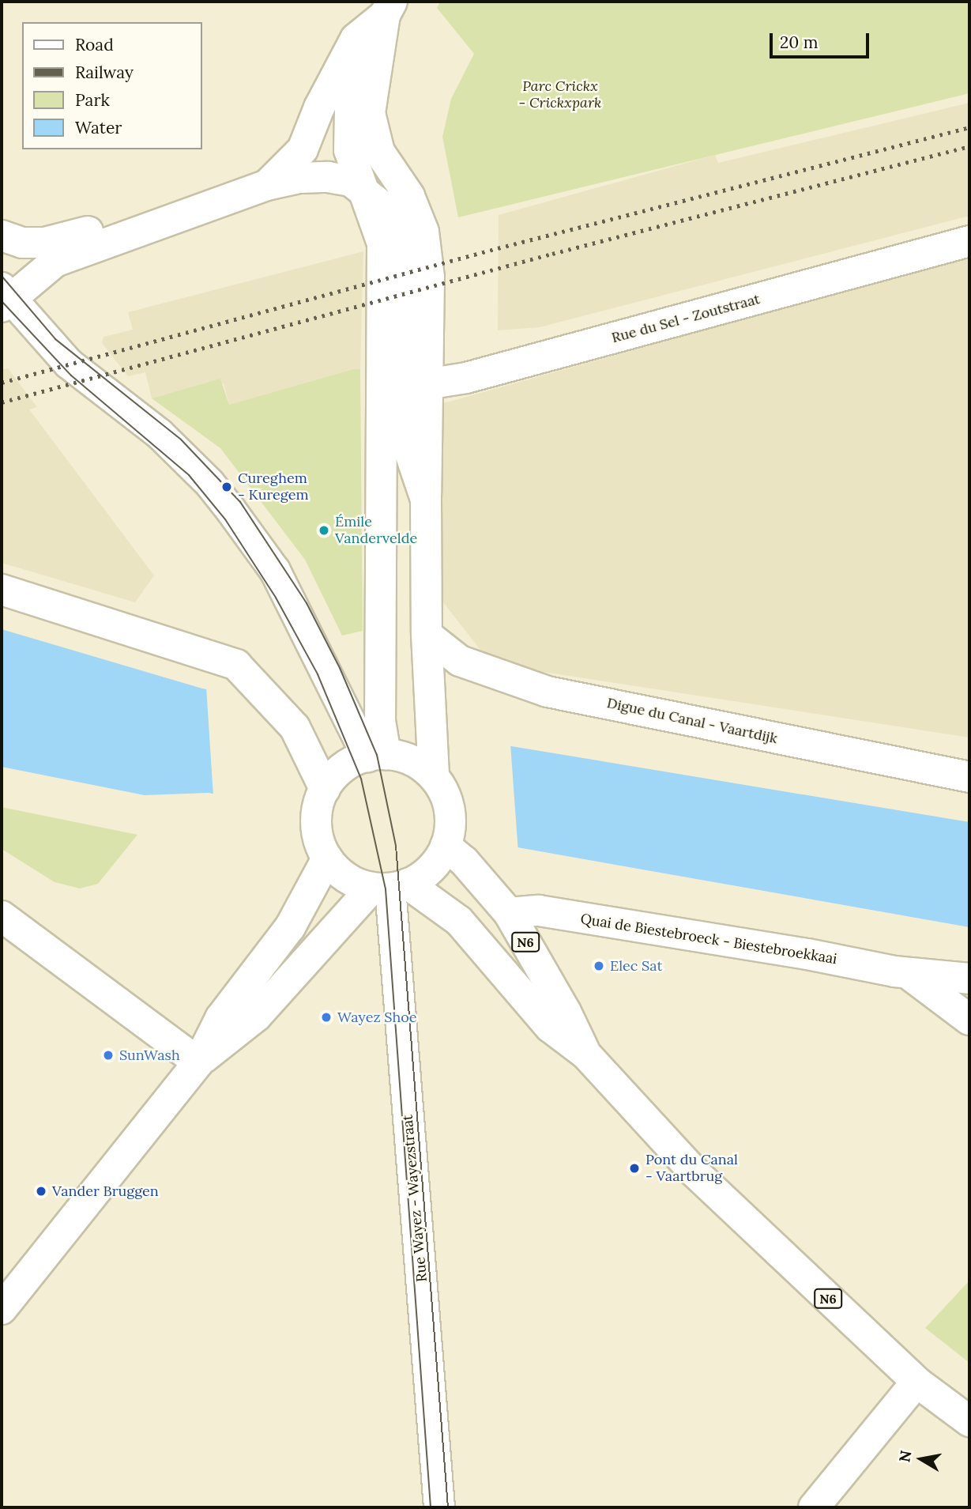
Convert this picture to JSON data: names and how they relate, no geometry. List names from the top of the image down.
{
  "streets": {
    "street": [
      "Rue du Sel - Zoutstraat",
      "Digue du Canal - Vaartdijk",
      "Quai de Biestebroeck - Biestebroekkaai",
      "N6",
      "Rue Wayez - Wayezstraat"
    ]
  },
  "crossings": [
    ["Quai de Biestebroeck - Biestebroekkaai", "N6"],
    ["N6", "Rue Wayez - Wayezstraat"]
  ],
  "parks": ["Parc Crickx - Crickxpark"],
  "places": [
    "Cureghem - Kuregem",
    "Émile Vandervelde",
    "Elec Sat",
    "Wayez Shoe",
    "SunWash",
    "Pont du Canal - Vaartbrug",
    "Vander Bruggen"
  ],
  "legend": [
    "Road",
    "Railway",
    "Park",
    "Water"
  ],
  "scale_bar": "20 m",
  "north": "left"
}
